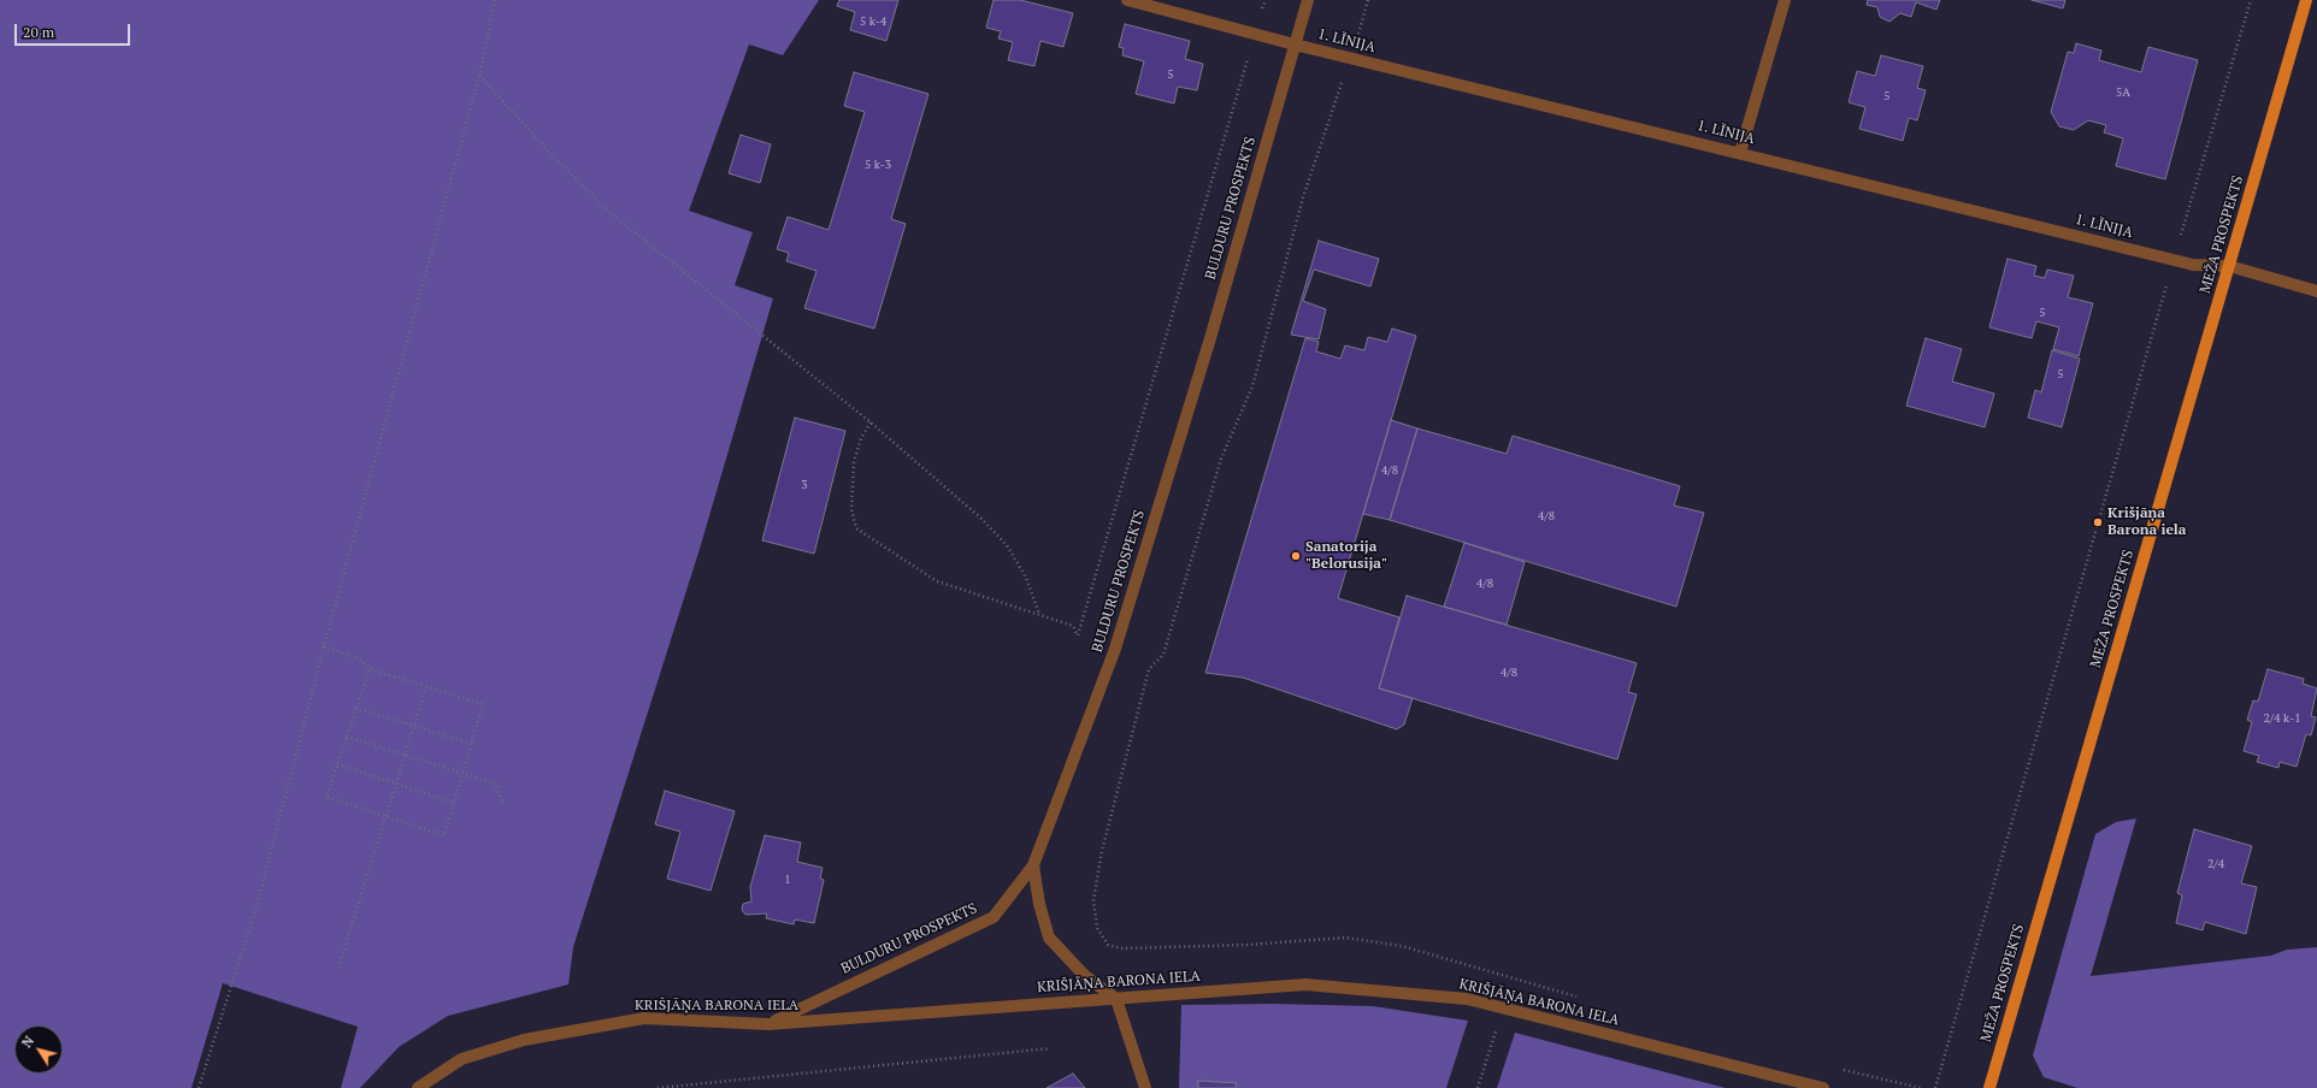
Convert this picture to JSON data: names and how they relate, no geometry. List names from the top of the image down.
{
  "streets": {
    "main road": ["MEŽA PROSPEKTS"],
    "street": ["1. LĪNIJA", "BULDURU PROSPEKTS", "KRIŠJĀŅA BARONA IELA"]
  },
  "crossings": [
    ["1. LĪNIJA", "BULDURU PROSPEKTS"],
    ["1. LĪNIJA", "MEŽA PROSPEKTS"],
    ["BULDURU PROSPEKTS", "KRIŠJĀŅA BARONA IELA"]
  ],
  "places": ["Krišjāņa Barona iela", "Sanatorija \"Belorusija\""],
  "house_numbers": [
    "5 k-4",
    "5",
    "5A",
    "5",
    "5 k-3",
    "5",
    "5",
    "4/8",
    "3",
    "4/8",
    "4/8",
    "4/8",
    "2/4 k-1",
    "2/4",
    "1"
  ],
  "scale_bar": "20 m",
  "north": "top left"
}
